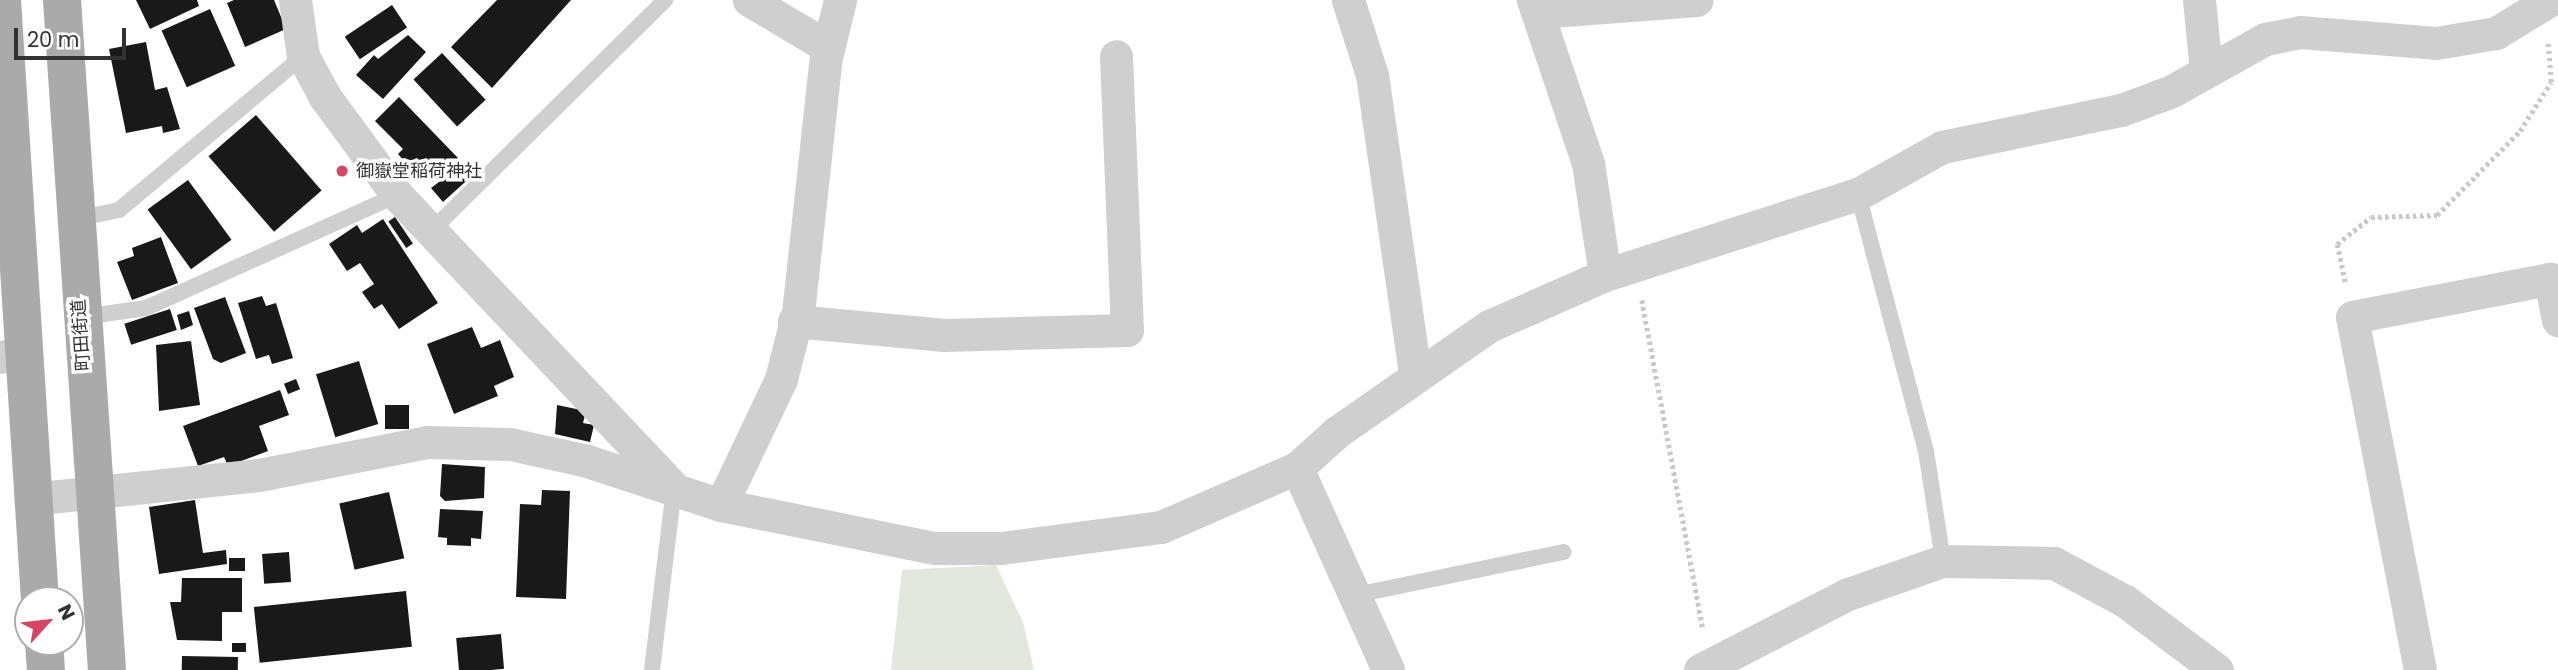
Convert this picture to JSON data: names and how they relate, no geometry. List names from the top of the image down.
{
  "streets": {
    "main road": ["町田街道"]
  },
  "places": ["御嶽堂稲荷神社"],
  "scale_bar": "20 m",
  "north": "top right"
}
